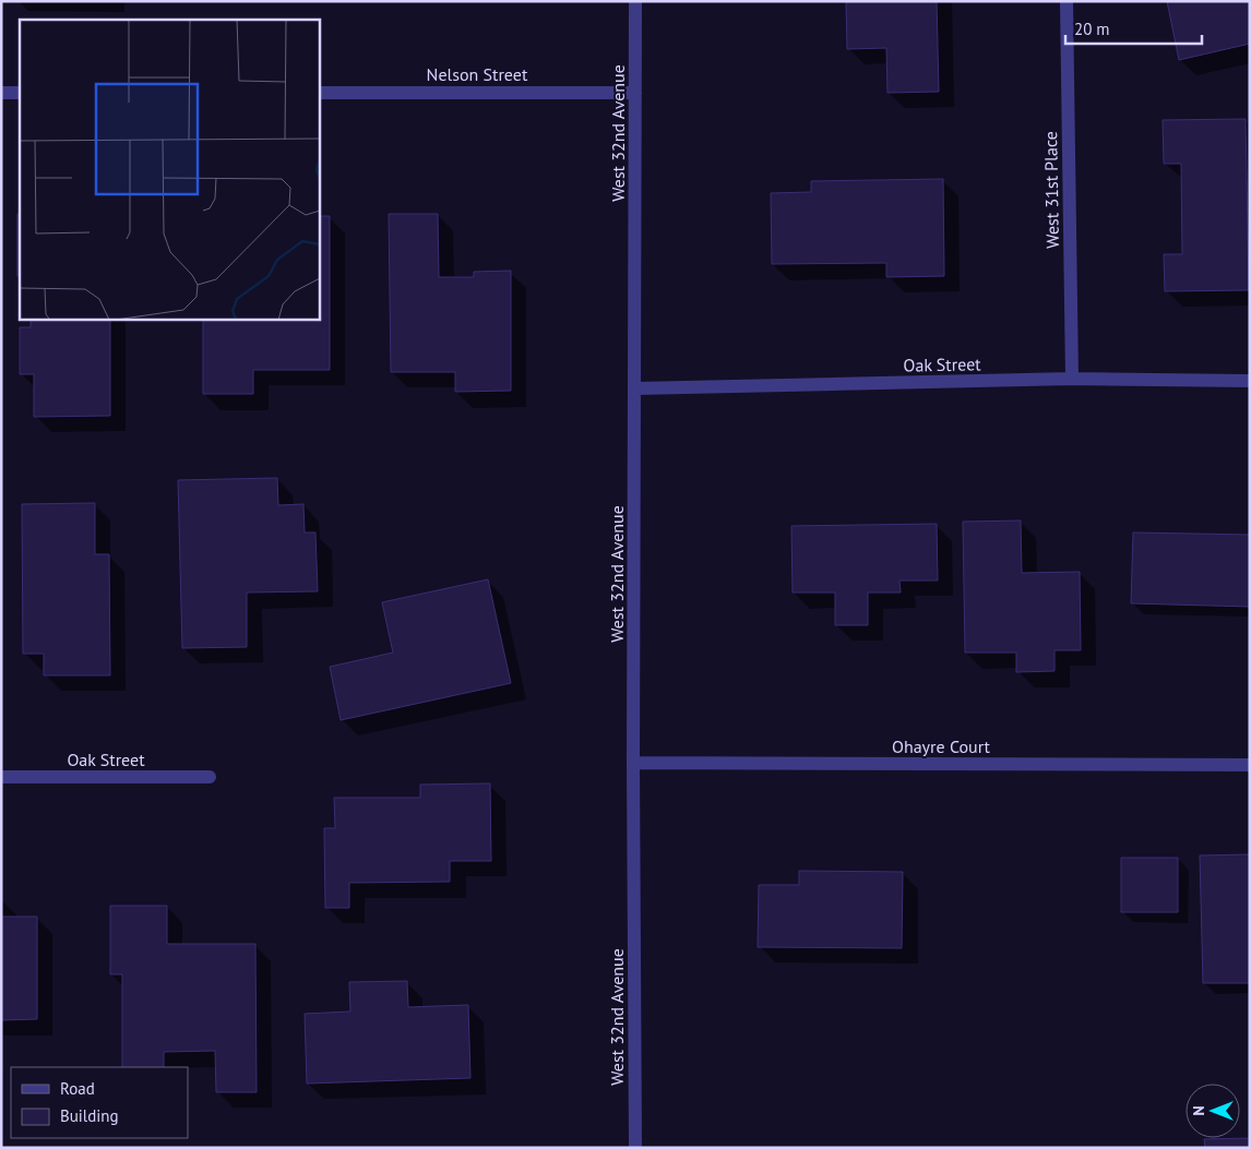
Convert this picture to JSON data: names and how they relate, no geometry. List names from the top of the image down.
{
  "streets": {
    "street": [
      "Nelson Street",
      "West 32nd Avenue",
      "West 31st Place",
      "Oak Street",
      "Ohayre Court"
    ]
  },
  "crossings": [
    ["Nelson Street", "West 32nd Avenue"],
    ["West 32nd Avenue", "Oak Street"],
    ["West 32nd Avenue", "Ohayre Court"],
    ["West 31st Place", "Oak Street"]
  ],
  "legend": ["Road", "Building"],
  "scale_bar": "20 m",
  "north": "left"
}
